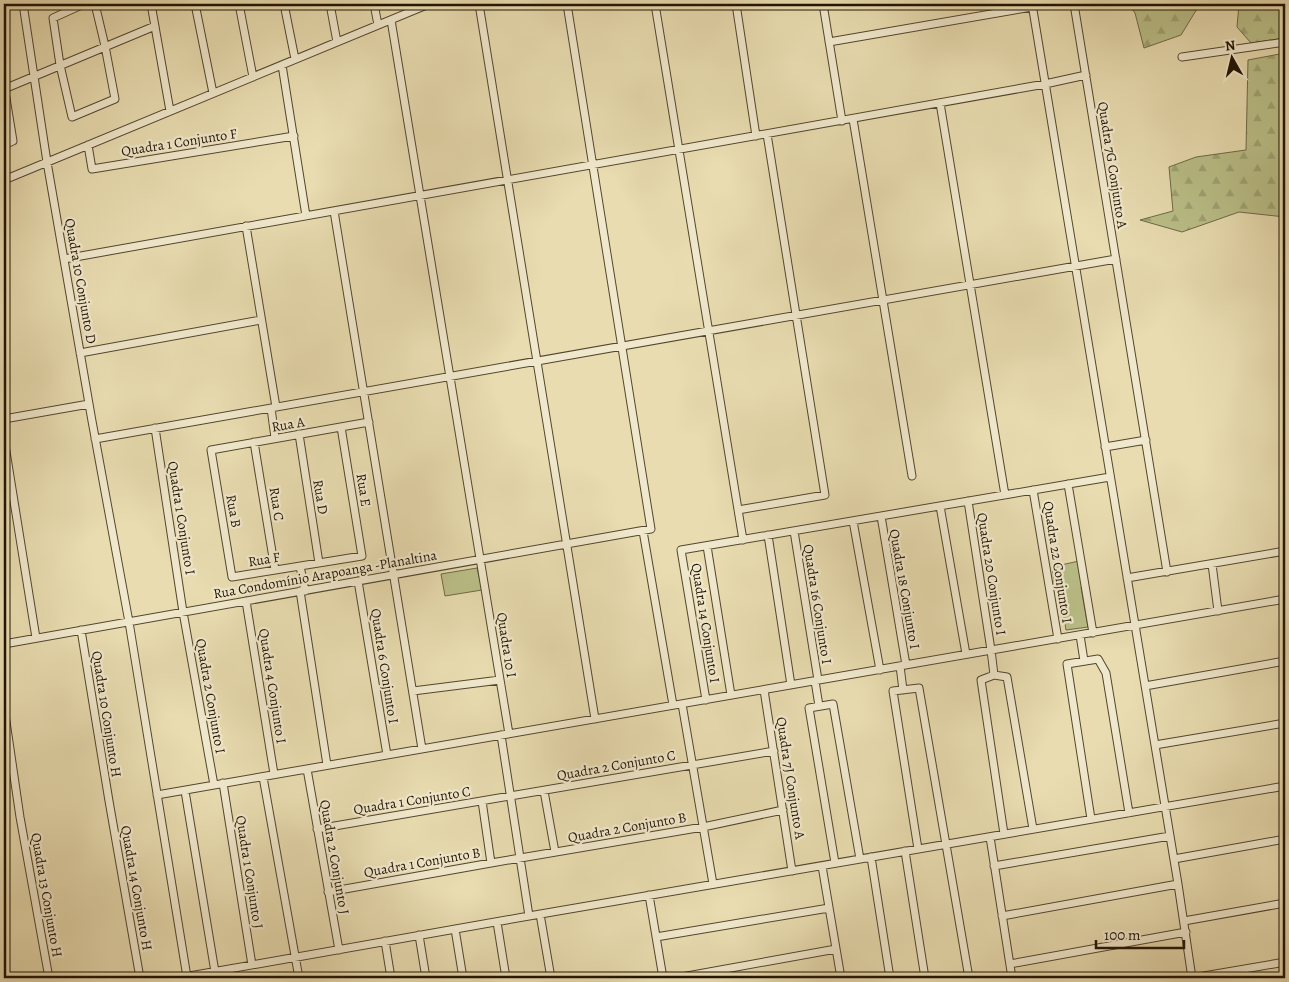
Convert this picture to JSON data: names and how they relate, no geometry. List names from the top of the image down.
{
  "streets": {
    "street": [
      "Quadra 1 Conjunto F",
      "Quadra 7G Conjunto A",
      "Quadra 10 Conjunto D",
      "Rua A",
      "Rua E",
      "Rua D",
      "Rua C",
      "Rua B",
      "Quadra 1 Conjunto I",
      "Rua F",
      "Quadra 22 Conjunto I",
      "Rua Condomínio Arapoanga -Planaltina",
      "Quadra 20 Conjunto I",
      "Quadra 18 Conjunto I",
      "Quadra 16 Conjunto I",
      "Quadra 14 Conjunto I",
      "Quadra 10 I",
      "Quadra 6 Conjunto I",
      "Quadra 4 Conjunto I",
      "Quadra 2 Conjunto I",
      "Quadra 10 Conjunto H",
      "Quadra 2 Conjunto C",
      "Quadra 7J Conjunto A",
      "Quadra 1 Conjunto C",
      "Quadra 2 Conjunto B",
      "Quadra 2 Conjunto J",
      "Quadra 1 Conjunto B",
      "Quadra 1 Conjunto J",
      "Quadra 14 Conjunto H",
      "Quadra 13 Conjunto H"
    ]
  },
  "crossings": [
    ["Quadra 10 Conjunto D", "Rua Condomínio Arapoanga -Planaltina"],
    ["Rua A", "Rua E"],
    ["Rua A", "Rua D"],
    ["Rua A", "Rua C"],
    ["Rua A", "Rua B"],
    ["Rua E", "Rua F"],
    ["Rua D", "Rua F"],
    ["Rua C", "Rua F"],
    ["Rua B", "Rua F"],
    ["Quadra 1 Conjunto I", "Rua Condomínio Arapoanga -Planaltina"],
    ["Quadra 1 Conjunto I", "Quadra 2 Conjunto I"],
    ["Rua F", "Rua Condomínio Arapoanga -Planaltina"],
    ["Rua Condomínio Arapoanga -Planaltina", "Quadra 10 I"],
    ["Rua Condomínio Arapoanga -Planaltina", "Quadra 6 Conjunto I"],
    ["Rua Condomínio Arapoanga -Planaltina", "Quadra 4 Conjunto I"],
    ["Rua Condomínio Arapoanga -Planaltina", "Quadra 2 Conjunto I"],
    ["Rua Condomínio Arapoanga -Planaltina", "Quadra 10 Conjunto H"],
    ["Quadra 10 I", "Quadra 2 Conjunto C"],
    ["Quadra 10 I", "Quadra 1 Conjunto C"],
    ["Quadra 10 I", "Quadra 2 Conjunto B"],
    ["Quadra 10 I", "Quadra 1 Conjunto B"],
    ["Quadra 10 Conjunto H", "Quadra 14 Conjunto H"],
    ["Quadra 2 Conjunto C", "Quadra 7J Conjunto A"],
    ["Quadra 2 Conjunto C", "Quadra 1 Conjunto C"],
    ["Quadra 7J Conjunto A", "Quadra 2 Conjunto B"],
    ["Quadra 1 Conjunto C", "Quadra 2 Conjunto J"],
    ["Quadra 2 Conjunto B", "Quadra 1 Conjunto B"],
    ["Quadra 2 Conjunto J", "Quadra 1 Conjunto B"]
  ],
  "scale_bar": "100 m",
  "north": "top"
}
